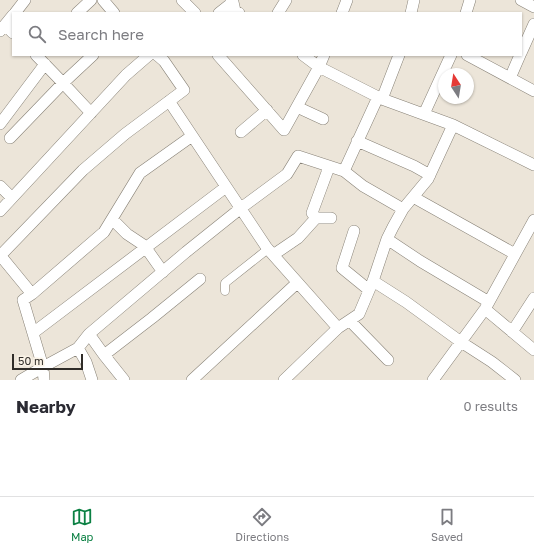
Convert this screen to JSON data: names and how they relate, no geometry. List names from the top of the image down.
{
  "scale_bar": "50 m",
  "north": "top",
  "page": {
    "search": "Search here",
    "scale": "50 m",
    "heading": ["Nearby", "0 results"],
    "nav": ["Map", "Directions", "Saved"]
  }
}
